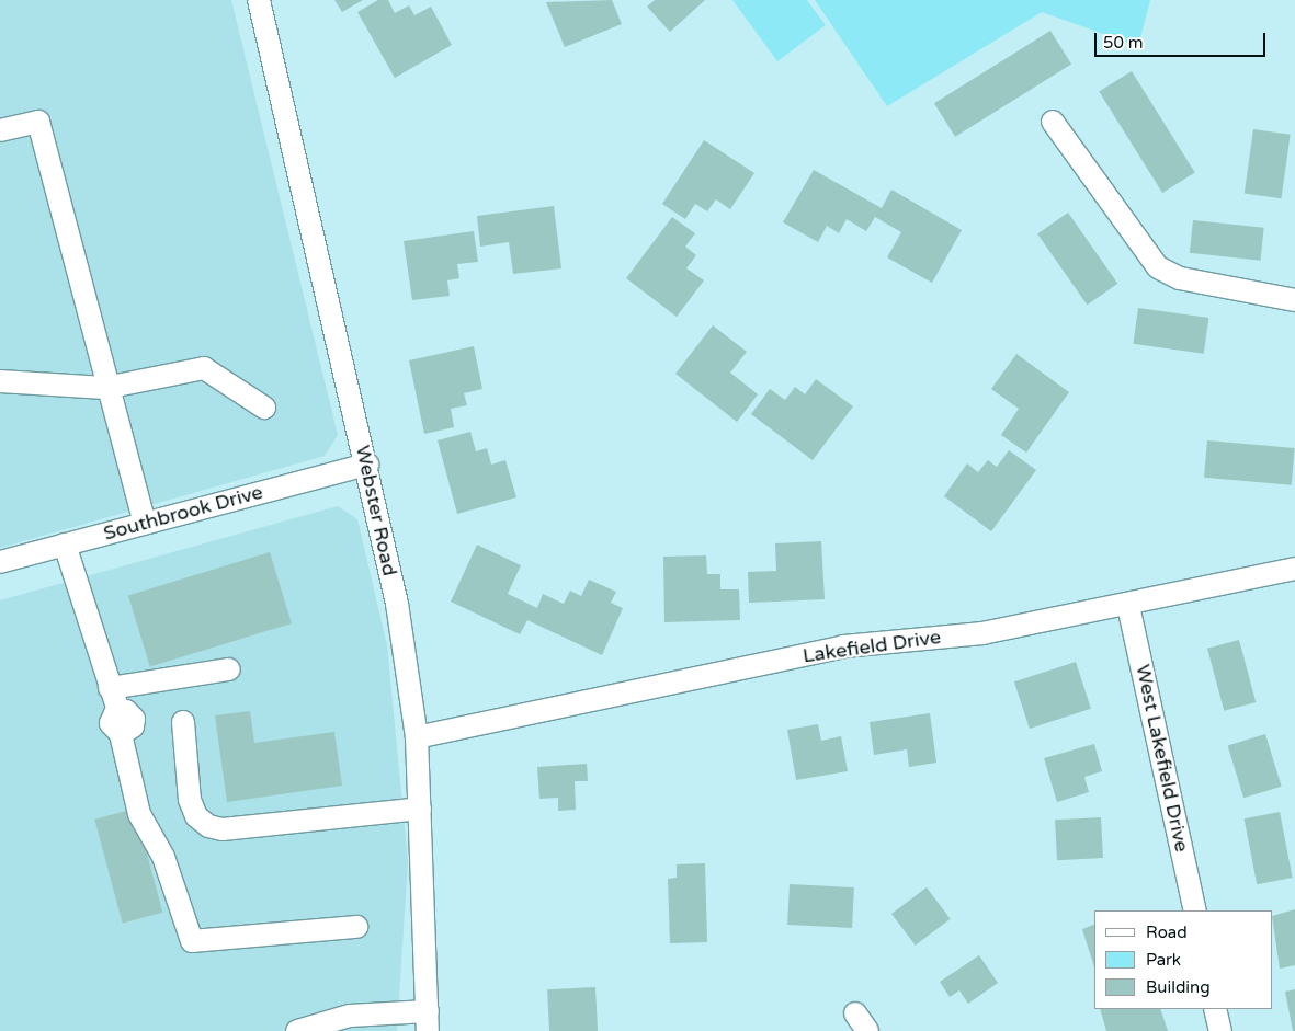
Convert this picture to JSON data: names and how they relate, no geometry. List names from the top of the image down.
{
  "streets": {
    "street": [
      "Webster Road",
      "Southbrook Drive",
      "Lakefield Drive",
      "West Lakefield Drive"
    ]
  },
  "crossings": [
    ["Webster Road", "Southbrook Drive"],
    ["Webster Road", "Lakefield Drive"],
    ["Lakefield Drive", "West Lakefield Drive"]
  ],
  "legend": ["Road", "Park", "Building"],
  "scale_bar": "50 m"
}
